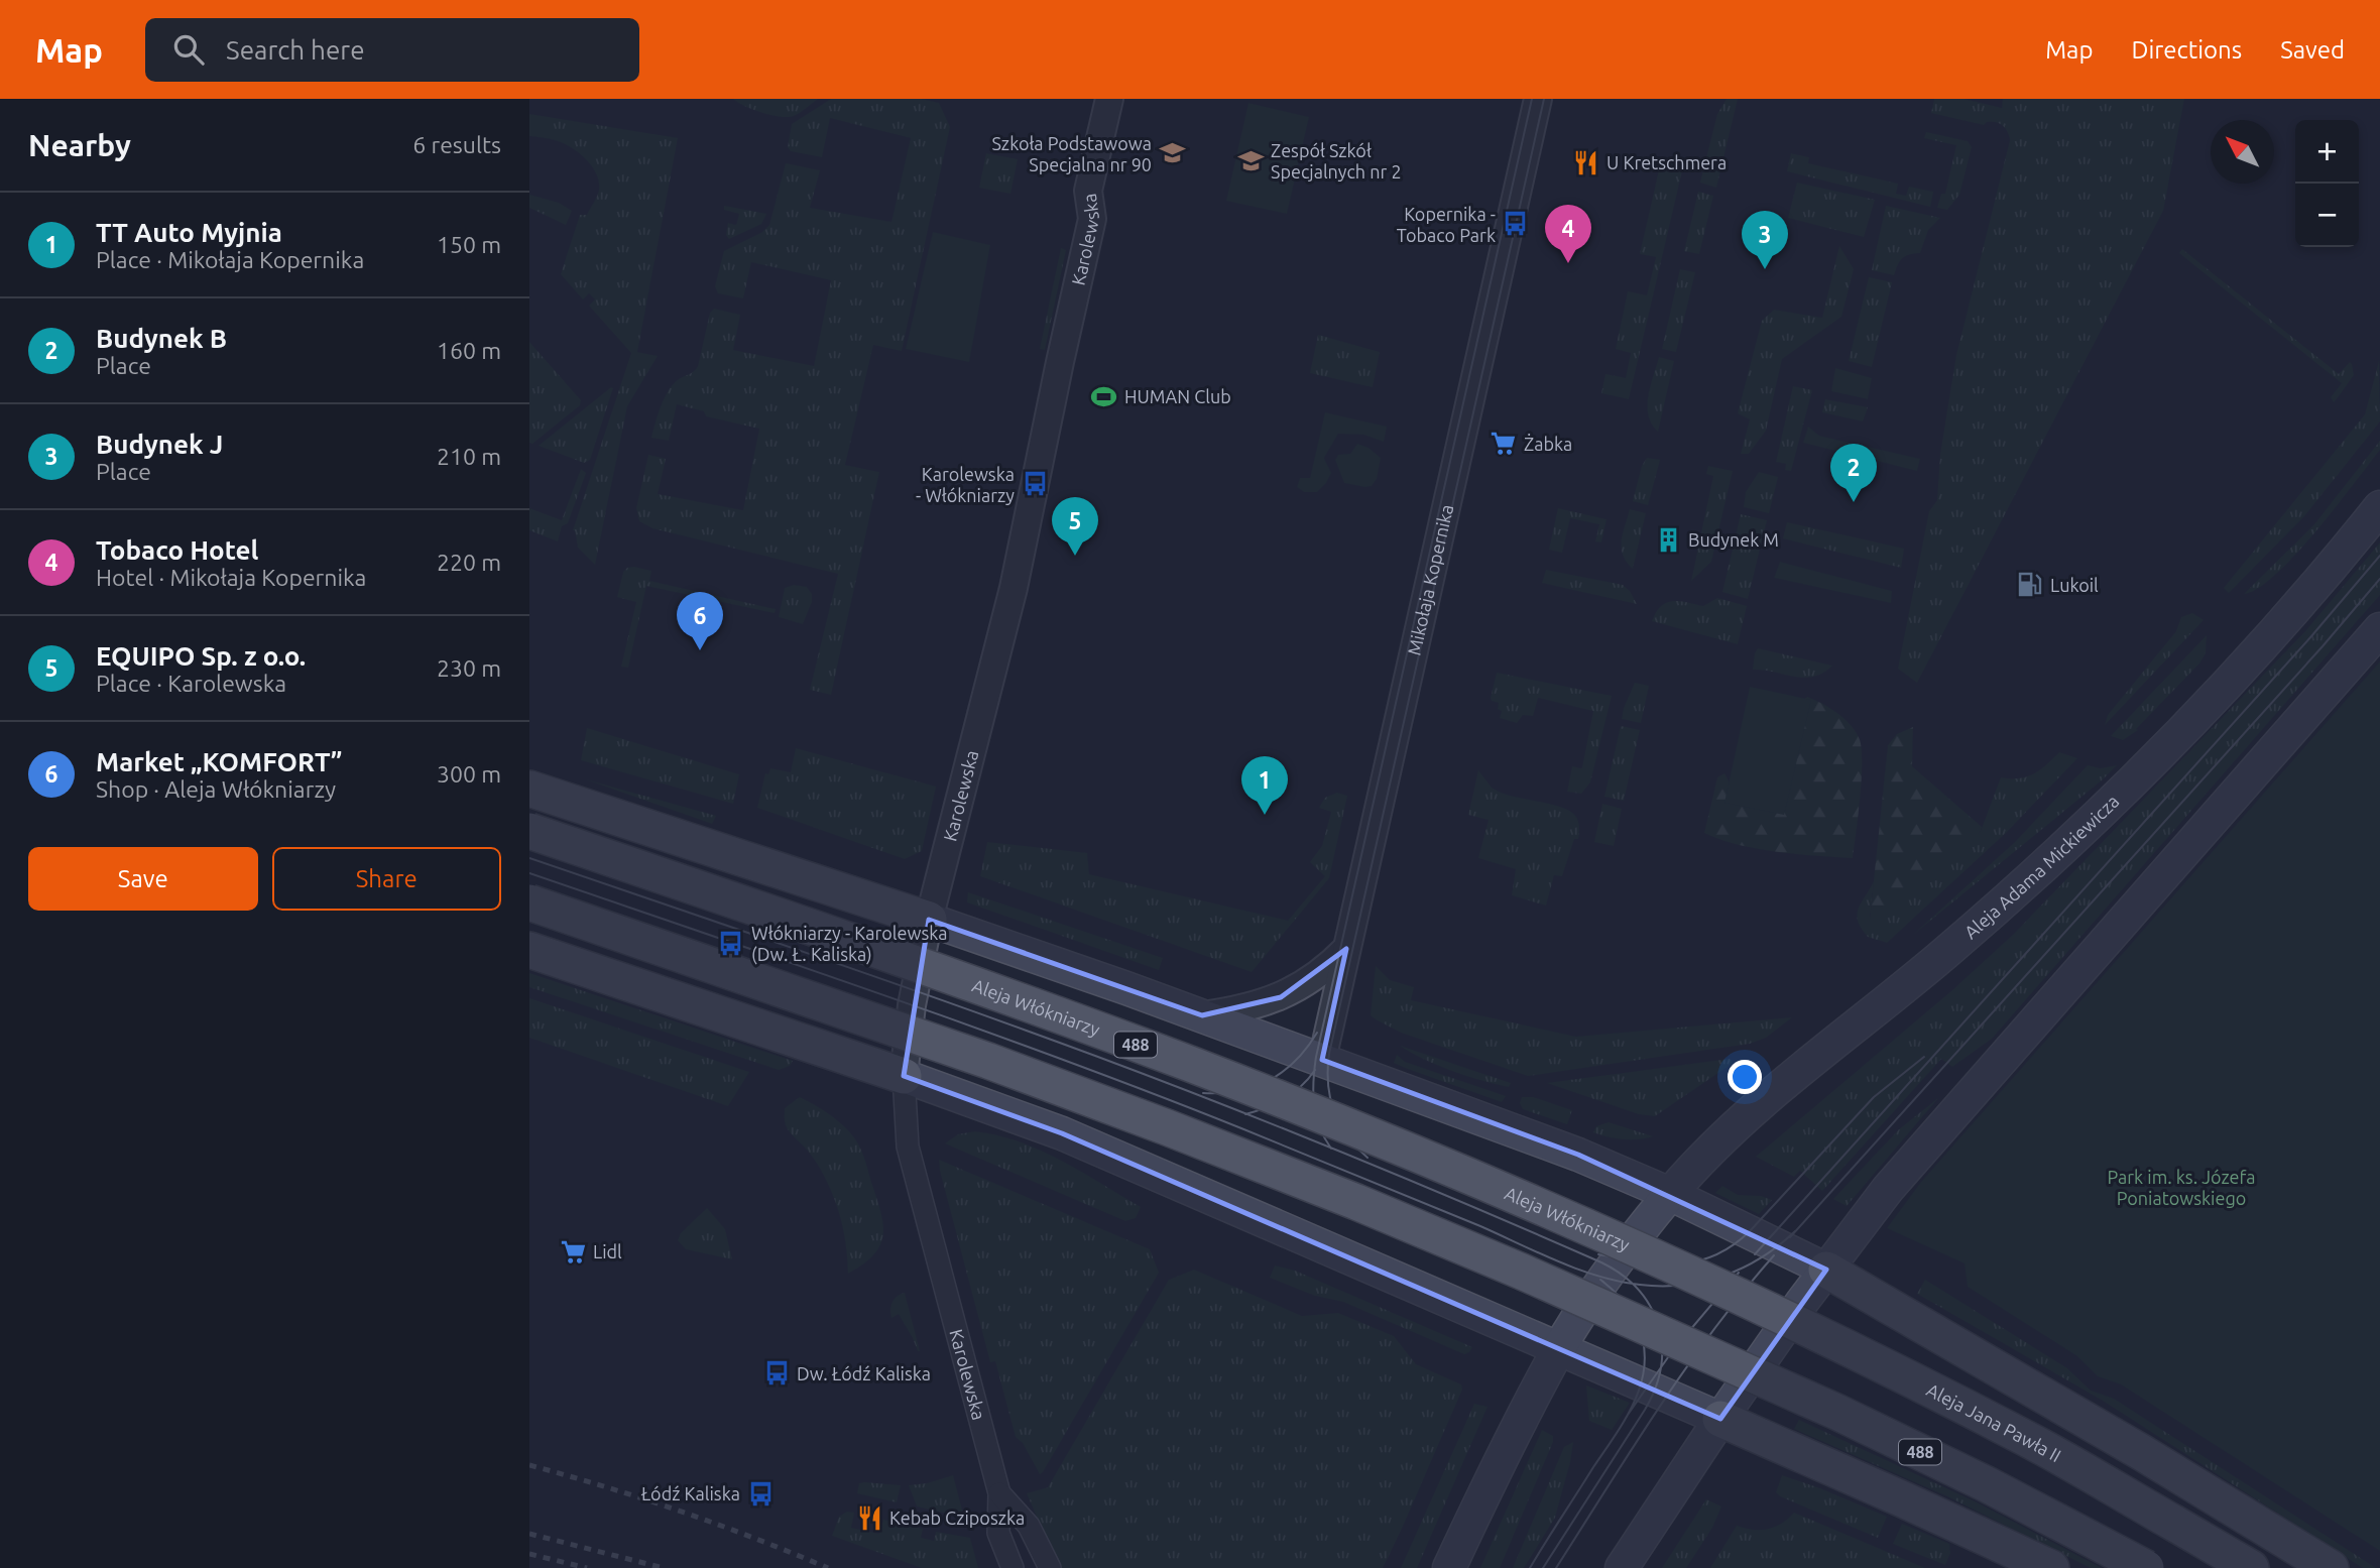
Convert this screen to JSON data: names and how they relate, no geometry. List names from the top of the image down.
{
  "streets": {
    "main road": [
      "Aleja Adama Mickiewicza",
      "Aleja Włókniarzy",
      "488",
      "Aleja Jana Pawła II"
    ],
    "street": ["Karolewska", "Mikołaja Kopernika"]
  },
  "crossings": [
    ["Aleja Włókniarzy", "Aleja Jana Pawła II"]
  ],
  "parks": ["Park im. ks. Józefa Poniatowskiego"],
  "places": {
    "school or university": ["Szkoła Podstawowa Specjalna nr 90", "Zespół Szkół Specjalnych nr 2"],
    "restaurant": ["U Kretschmera", "Kebab Cziposzka"],
    "bus stop": [
      "Kopernika - Tobaco Park",
      "Karolewska - Włókniarzy",
      "Włókniarzy - Karolewska (Dw. Ł. Kaliska)",
      "Dw. Łódź Kaliska",
      "Łódź Kaliska"
    ],
    "sports": ["HUMAN Club"],
    "supermarket": ["Żabka", "Lidl"],
    "building": ["Budynek M"],
    "fuel station": ["Lukoil"]
  },
  "north": "top left",
  "page": {
    "header": "Map",
    "search": "Search here",
    "nav": ["Map", "Directions", "Saved"],
    "heading": ["Nearby", "6 results"],
    "map_buttons": ["+", "−"],
    "list": [
      {
        "mark": "1",
        "name": "TT Auto Myjnia",
        "note": "Place · Mikołaja Kopernika",
        "value": "150 m"
      },
      {
        "mark": "2",
        "name": "Budynek B",
        "note": "Place",
        "value": "160 m"
      },
      {
        "mark": "3",
        "name": "Budynek J",
        "note": "Place",
        "value": "210 m"
      },
      {
        "mark": "4",
        "name": "Tobaco Hotel",
        "note": "Hotel · Mikołaja Kopernika",
        "value": "220 m"
      },
      {
        "mark": "5",
        "name": "EQUIPO Sp. z o.o.",
        "note": "Place · Karolewska",
        "value": "230 m"
      },
      {
        "mark": "6",
        "name": "Market „KOMFORT”",
        "note": "Shop · Aleja Włókniarzy",
        "value": "300 m"
      }
    ],
    "pins": [
      "4",
      "3",
      "2",
      "5",
      "6",
      "1"
    ],
    "buttons": ["Save", "Share"]
  }
}
